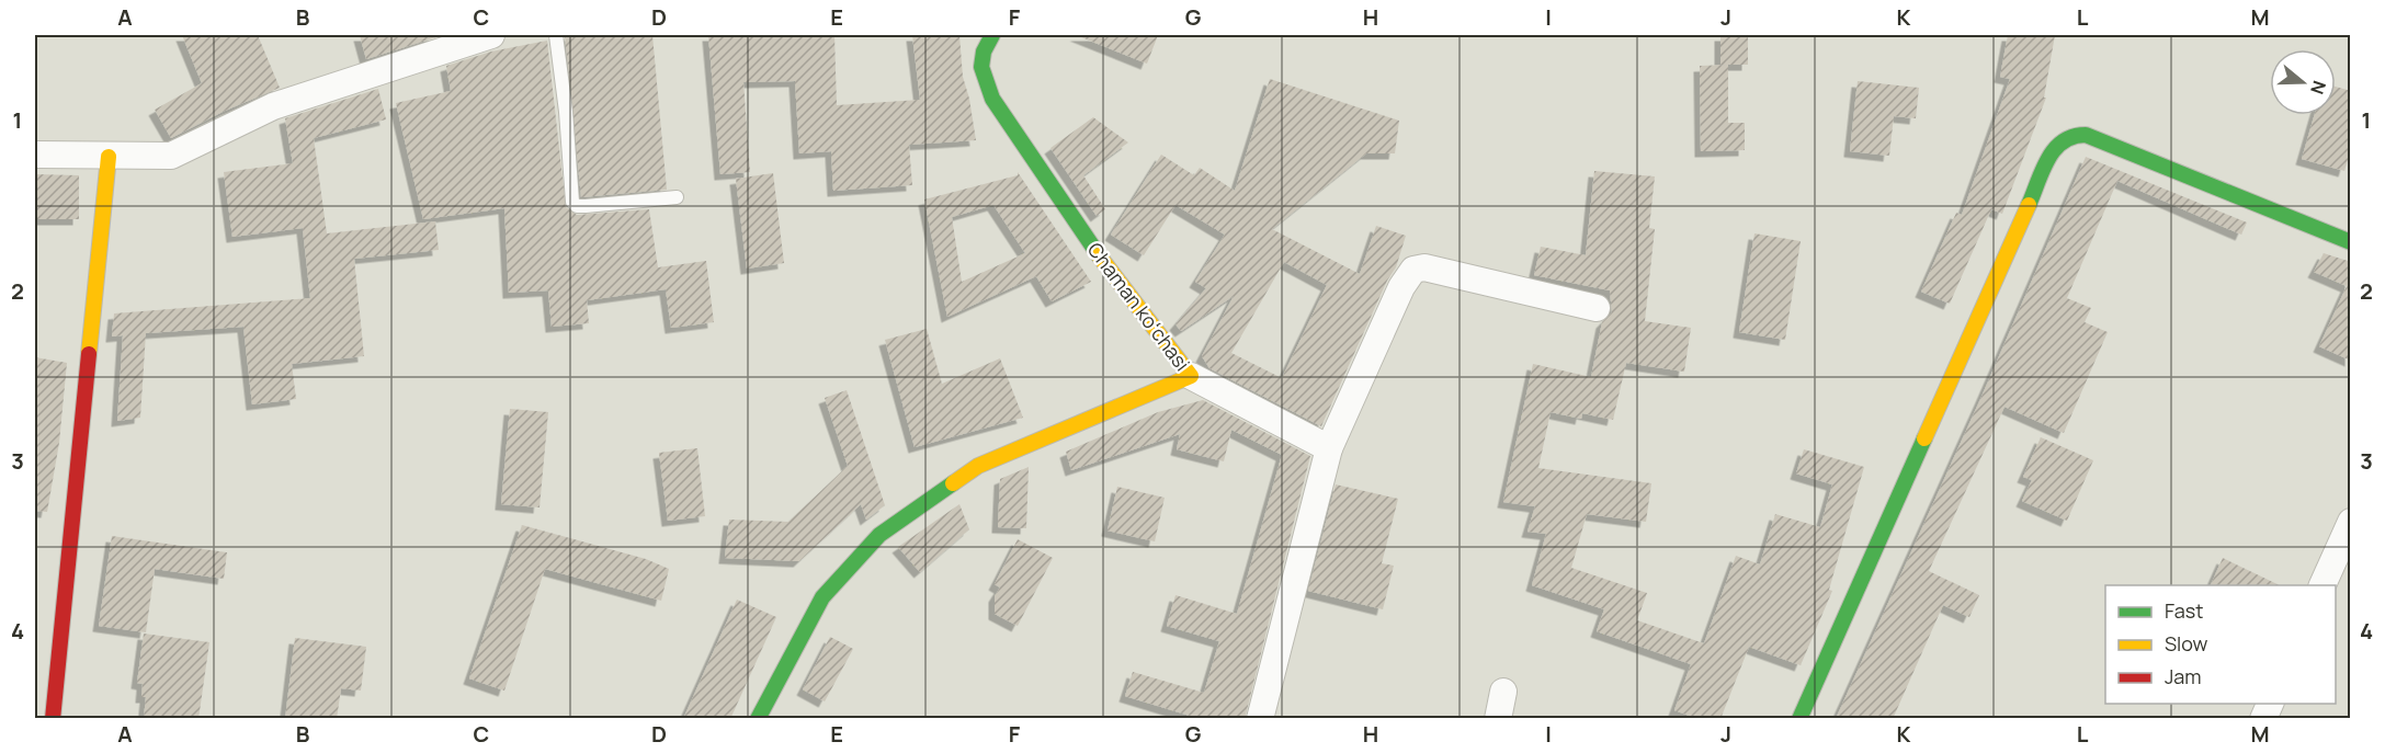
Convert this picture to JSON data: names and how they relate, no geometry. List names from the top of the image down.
{
  "streets": {
    "street": ["Chaman koʻchasi"]
  },
  "legend": ["Fast", "Slow", "Jam"],
  "north": "right",
  "grid": {
    "columns": [
      "A",
      "B",
      "C",
      "D",
      "E",
      "F",
      "G",
      "H",
      "I",
      "J",
      "K",
      "L",
      "M"
    ],
    "rows": [
      "1",
      "2",
      "3",
      "4"
    ]
  }
}
